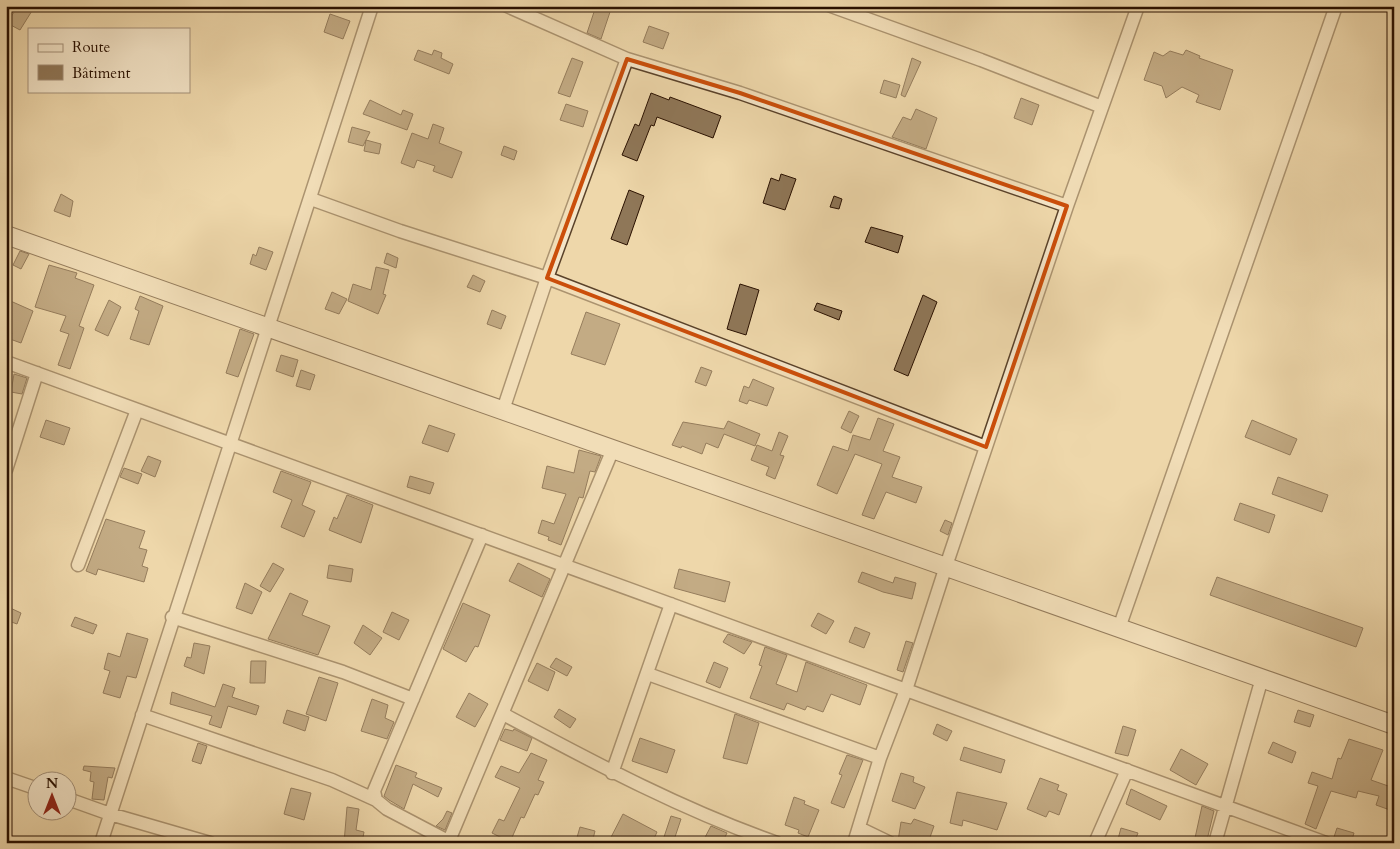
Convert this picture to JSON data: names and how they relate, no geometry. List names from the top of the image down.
{
  "legend": ["Route", "Bâtiment"],
  "north": "top"
}
